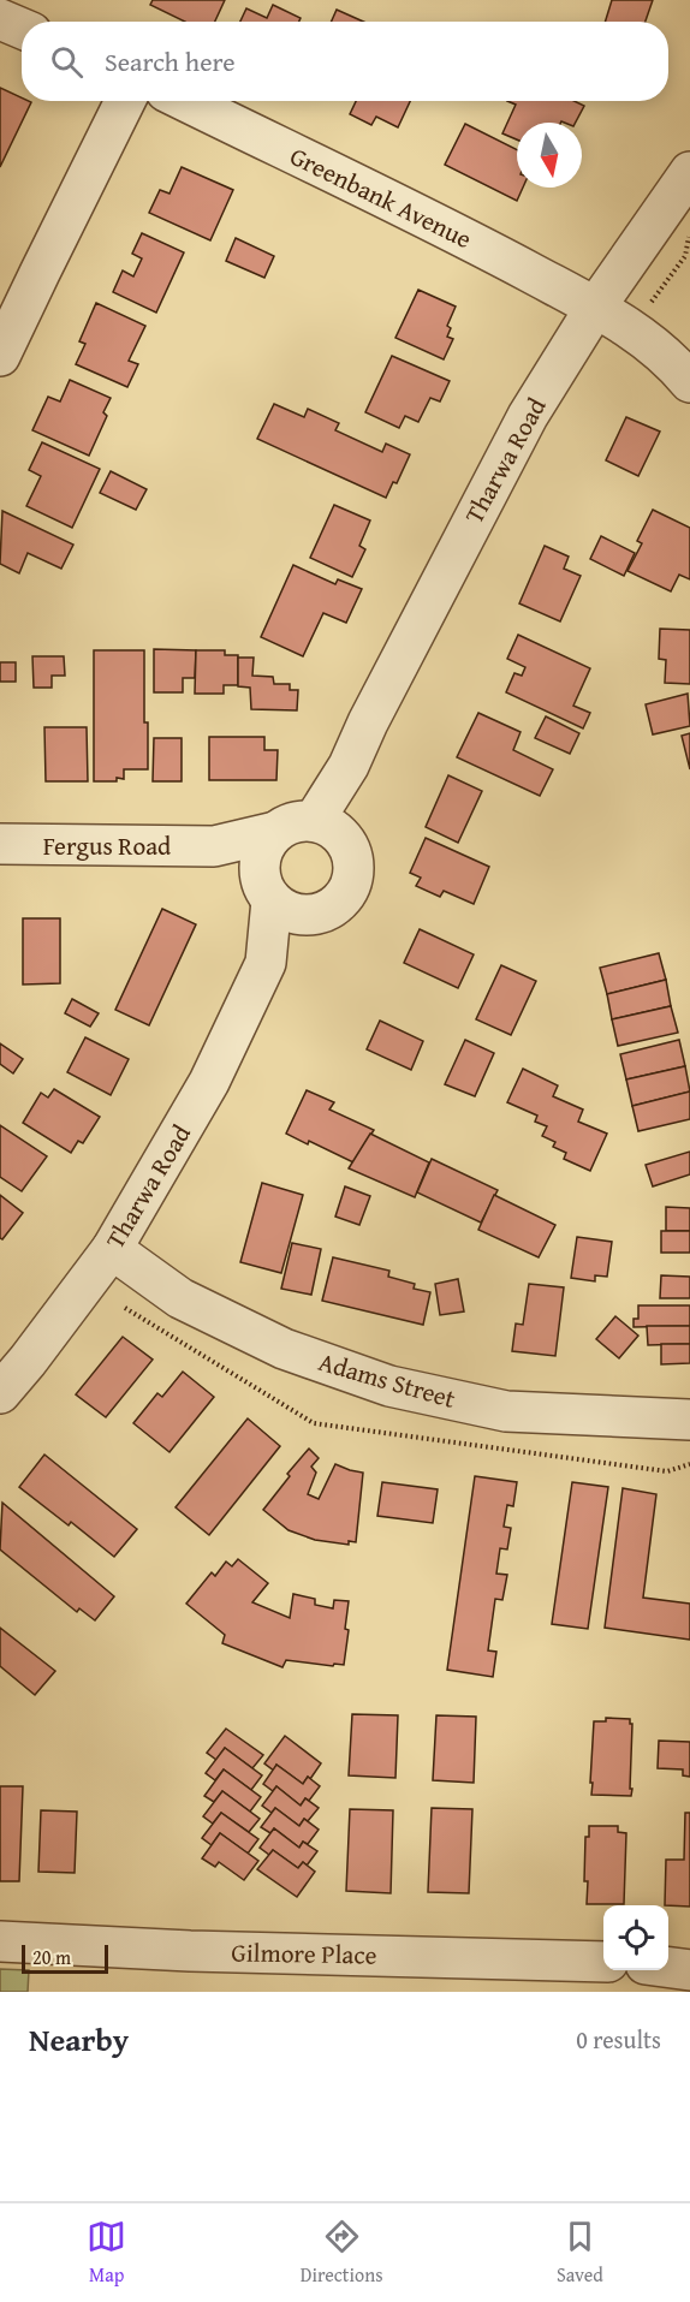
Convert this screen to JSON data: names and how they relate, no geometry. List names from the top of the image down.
{
  "streets": {
    "street": [
      "Greenbank Avenue",
      "Tharwa Road",
      "Fergus Road",
      "Adams Street",
      "Gilmore Place"
    ]
  },
  "crossings": [
    ["Greenbank Avenue", "Tharwa Road"],
    ["Tharwa Road", "Fergus Road"],
    ["Tharwa Road", "Adams Street"]
  ],
  "scale_bar": "20 m",
  "north": "bottom",
  "page": {
    "search": "Search here",
    "scale": "20 m",
    "heading": ["Nearby", "0 results"],
    "nav": ["Map", "Directions", "Saved"]
  }
}
